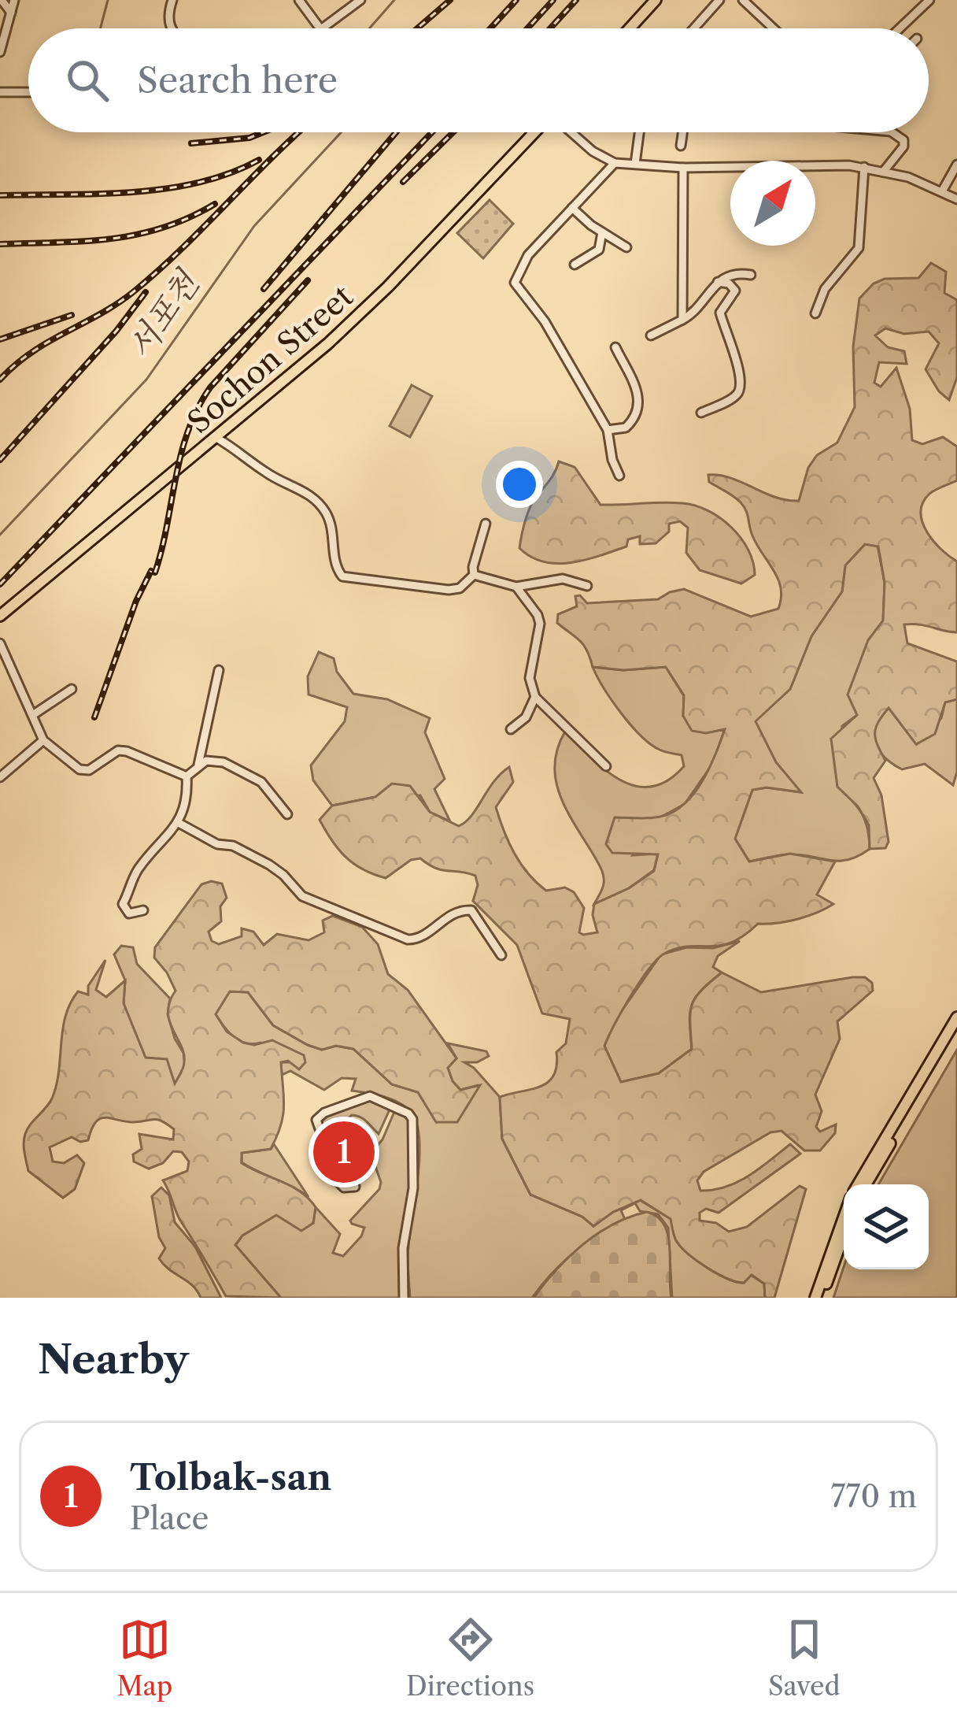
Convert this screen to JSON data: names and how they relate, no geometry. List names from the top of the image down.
{
  "streets": {
    "main road": ["Sochon Street"]
  },
  "water": ["서포천"],
  "north": "top right",
  "page": {
    "search": "Search here",
    "pins": "1",
    "heading": "Nearby",
    "list": [
      {
        "mark": "1",
        "name": "Tolbak-san",
        "note": "Place",
        "value": "770 m"
      }
    ],
    "nav": ["Map", "Directions", "Saved"]
  }
}
